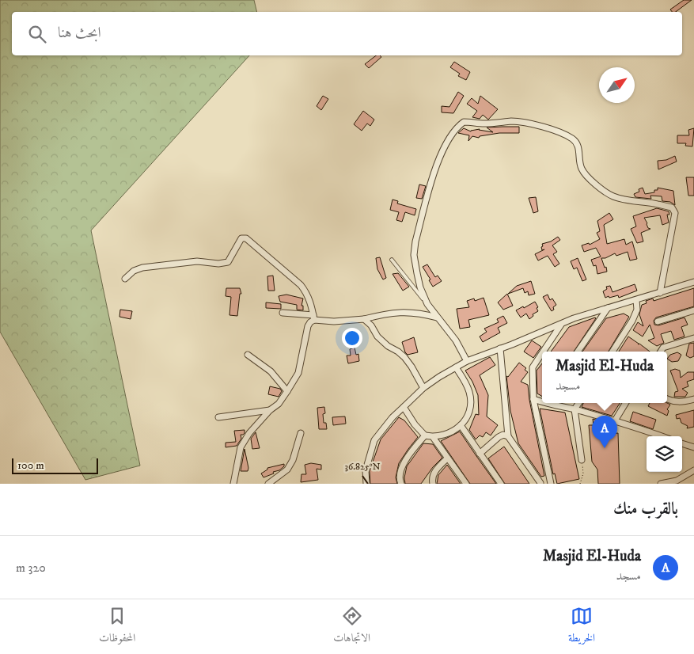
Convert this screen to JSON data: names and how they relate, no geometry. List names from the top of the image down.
{
  "scale_bar": "100 m",
  "north": "top right",
  "page": {
    "search": "ابحث هنا",
    "popup": ["Masjid El-Huda", "مسجد"],
    "pins": "A",
    "scale": "100 m",
    "heading": "بالقرب منك",
    "list": [
      {
        "mark": "A",
        "name": "Masjid El-Huda",
        "note": "مسجد",
        "value": "320 m"
      }
    ],
    "nav": ["الخريطة", "الاتجاهات", "المحفوظات"]
  },
  "coordinates": ["36.825°N"]
}
